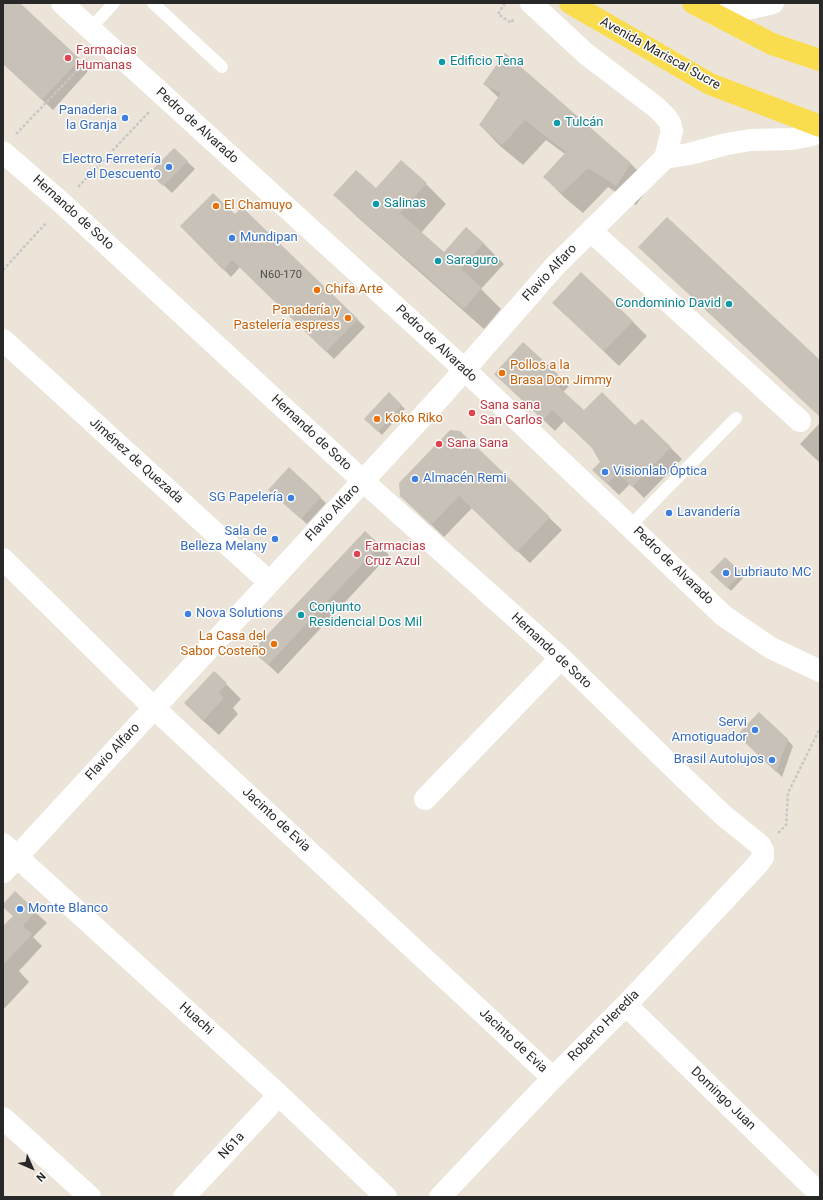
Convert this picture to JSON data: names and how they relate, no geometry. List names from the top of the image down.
{
  "streets": {
    "main road": ["Avenida Mariscal Sucre"],
    "street": [
      "Pedro de Alvarado",
      "Hernando de Soto",
      "Flavio Alfaro",
      "Jiménez de Quezada",
      "Jacinto de Evia",
      "Huachi",
      "Roberto Heredia",
      "Domingo Juan",
      "N61a"
    ]
  },
  "crossings": [
    ["Pedro de Alvarado", "Flavio Alfaro"],
    ["Hernando de Soto", "Flavio Alfaro"],
    ["Hernando de Soto", "Roberto Heredia"],
    ["Flavio Alfaro", "Jiménez de Quezada"],
    ["Flavio Alfaro", "Jacinto de Evia"],
    ["Flavio Alfaro", "Huachi"],
    ["Jacinto de Evia", "Roberto Heredia"],
    ["Huachi", "N61a"],
    ["Roberto Heredia", "Domingo Juan"]
  ],
  "places": [
    "Farmacias Humanas",
    "Edificio Tena",
    "Panaderia la Granja",
    "Tulcán",
    "Electro Ferretería el Descuento",
    "Salinas",
    "El Chamuyo",
    "Mundipan",
    "Saraguro",
    "Chifa Arte",
    "Condominio David",
    "Panadería y Pastelería espress",
    "Pollos a la Brasa Don Jimmy",
    "Sana sana San Carlos",
    "Koko Riko",
    "Sana Sana",
    "Visionlab Óptica",
    "Almacén Remi",
    "SG Papelería",
    "Lavandería",
    "Sala de Belleza Melany",
    "Farmacias Cruz Azul",
    "Lubriauto MC",
    "Nova Solutions",
    "Conjunto Residencial Dos Mil",
    "La Casa del Sabor Costeño",
    "Servi Amotiguador",
    "Brasil Autolujos",
    "Monte Blanco"
  ],
  "house_numbers": ["N60-170"],
  "north": "bottom right"
}
